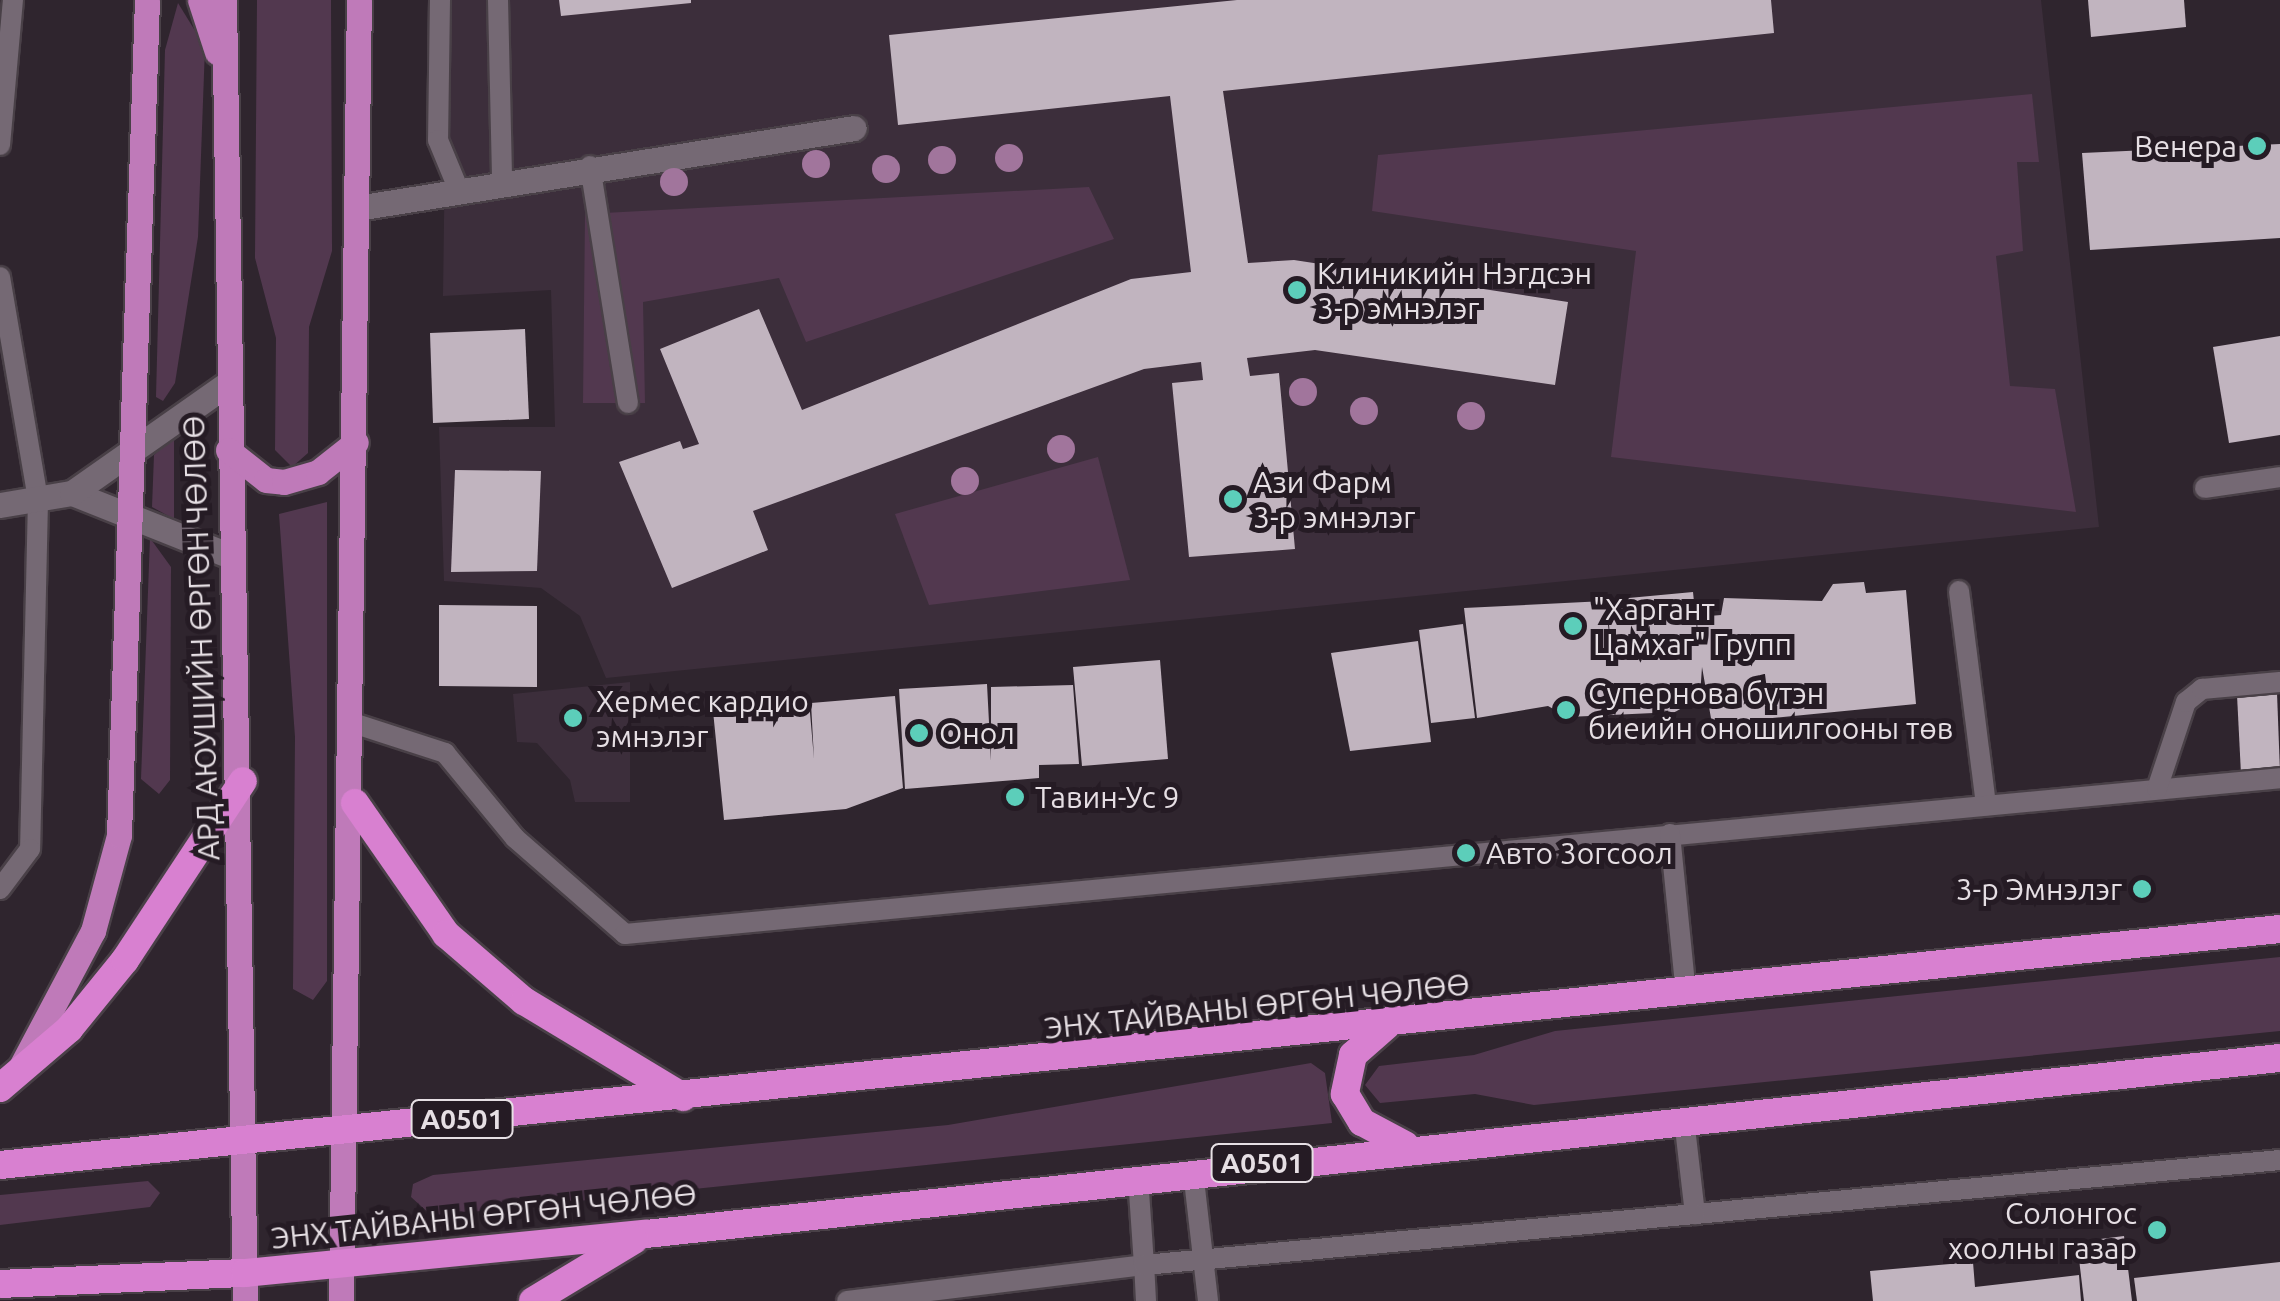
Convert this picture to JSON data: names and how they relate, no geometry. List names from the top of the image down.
{
  "streets": {
    "highway": ["ЭНХ ТАЙВАНЫ ӨРГӨН ЧӨЛӨӨ", "A0501"],
    "main road": ["АРД АЮУШИЙН ӨРГӨН ЧӨЛӨӨ"]
  },
  "crossings": [
    ["АРД АЮУШИЙН ӨРГӨН ЧӨЛӨӨ", "ЭНХ ТАЙВАНЫ ӨРГӨН ЧӨЛӨӨ"]
  ],
  "places": [
    "Венера",
    "Клиникийн Нэгдсэн 3-р эмнэлэг",
    "Ази Фарм 3-р эмнэлэг",
    "\"Харгант Цамхаг\" Групп",
    "Супернова бүтэн биеийн оношилгооны төв",
    "Хермес кардио эмнэлэг",
    "Онол",
    "Тавин-Ус 9",
    "Авто 3огсоол",
    "3-р Эмнэлэг",
    "Солонгос хоолны газар"
  ]
}
